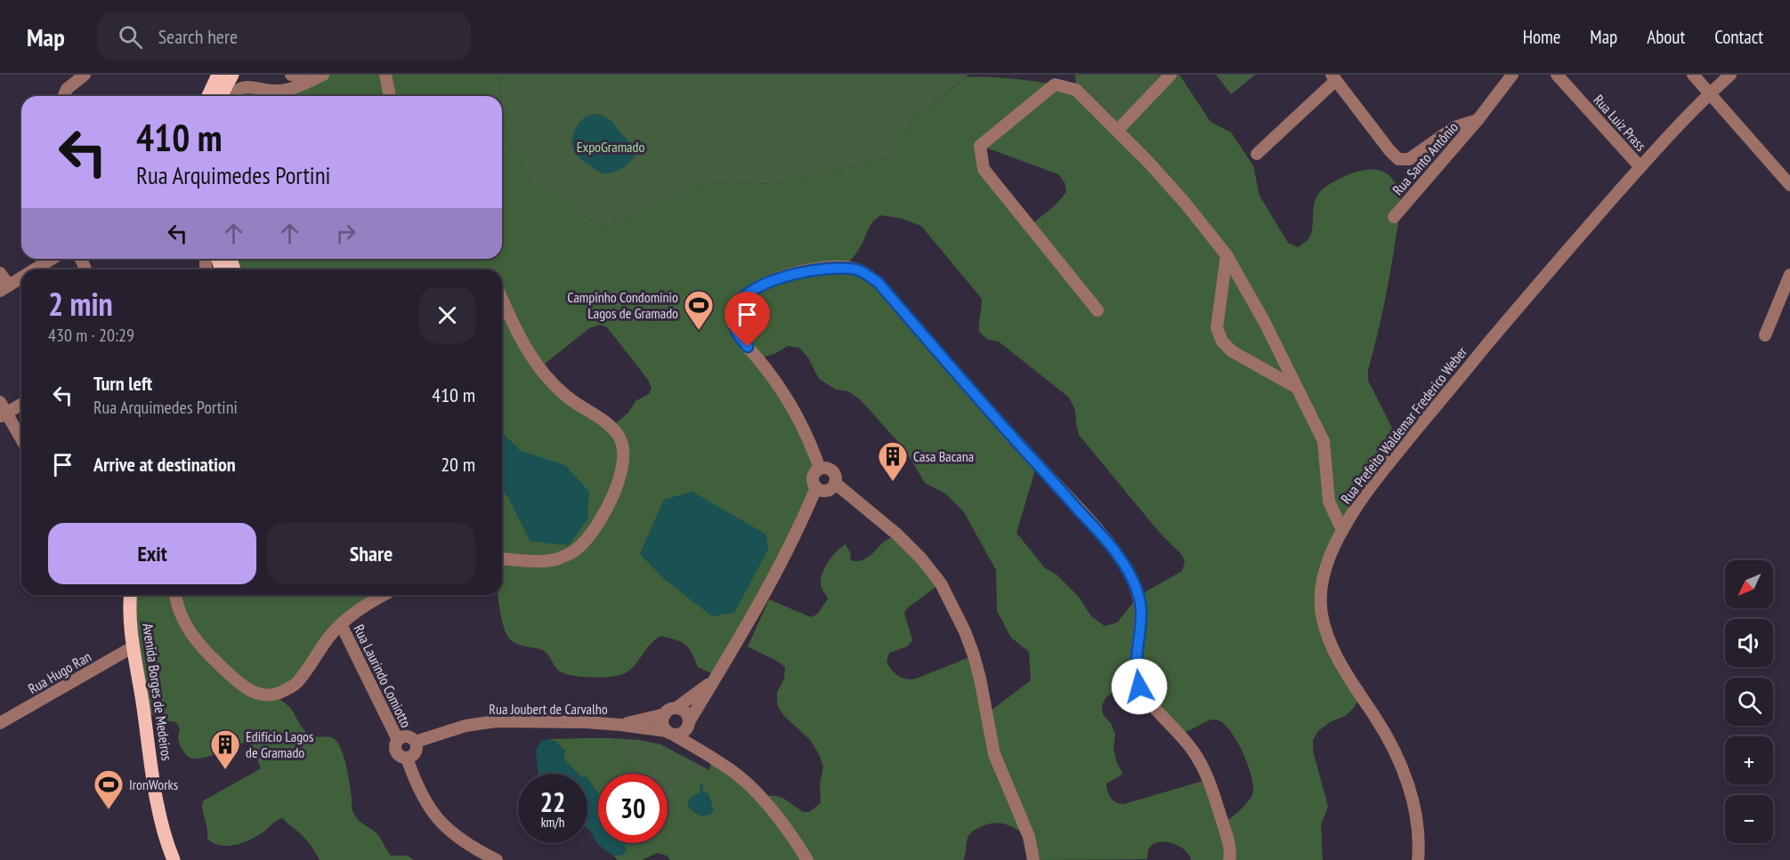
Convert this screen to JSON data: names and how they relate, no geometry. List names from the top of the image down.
{
  "streets": {
    "main road": ["Avenida Borges de Medeiros"],
    "street": [
      "Rua Luiz Prass",
      "Rua Santo Antônio",
      "Rua Prefeito Waldemar Frederico Weber",
      "Rua Hugo Ran",
      "Rua Laurindo Comiotto",
      "Rua Joubert de Carvalho"
    ]
  },
  "crossings": [
    ["Rua Luiz Prass", "Rua Prefeito Waldemar Frederico Weber"],
    ["Rua Hugo Ran", "Avenida Borges de Medeiros"],
    ["Rua Laurindo Comiotto", "Rua Joubert de Carvalho"]
  ],
  "parks": ["ExpoGramado"],
  "places": {
    "sports": ["Campinho Condomínio Lagos de Gramado", "IronWorks"],
    "building": ["Casa Bacana", "Edifício Lagos de Gramado"]
  },
  "north": "bottom left",
  "page": {
    "header": "Map",
    "search": "Search here",
    "nav": [
      "Home",
      "Map",
      "About",
      "Contact"
    ],
    "turn": ["410 m", "Rua Arquimedes Portini"],
    "heading": ["2 min", "430 m · 20:29"],
    "list": [
      {
        "name": "Turn left",
        "note": "Rua Arquimedes Portini",
        "value": "410 m"
      },
      {
        "name": "Arrive at destination",
        "value": "20 m"
      }
    ],
    "buttons": ["Exit", "Share"],
    "map_buttons": ["+", "−"],
    "speed": "22 km/h",
    "limit": "30"
  }
}
